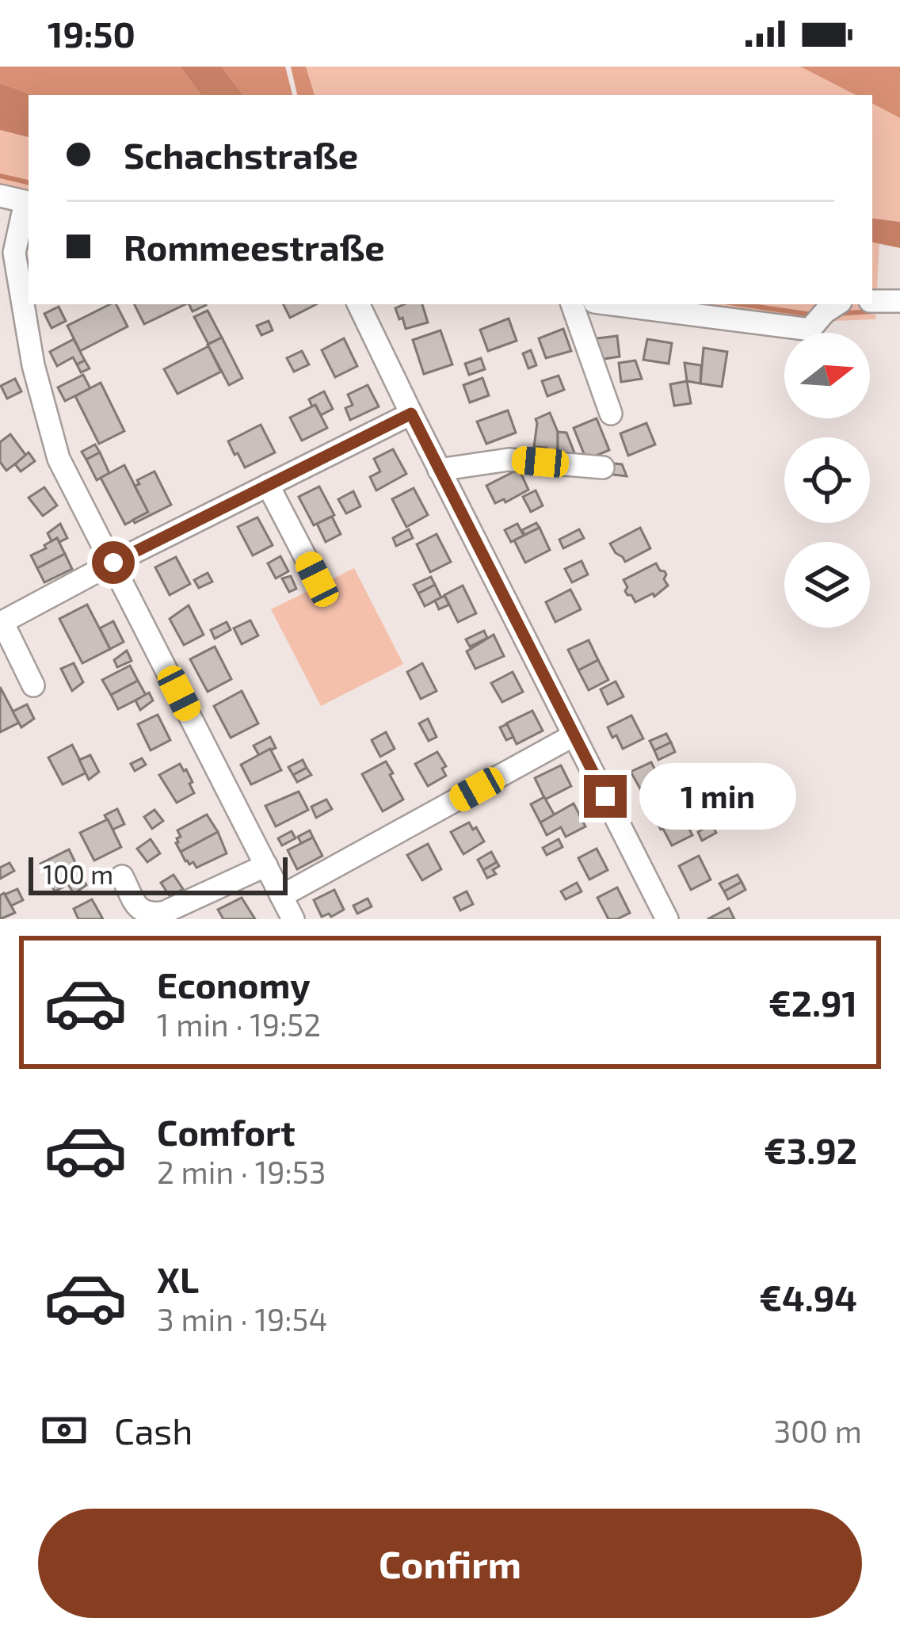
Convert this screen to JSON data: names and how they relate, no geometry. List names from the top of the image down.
{
  "scale_bar": "100 m",
  "north": "right",
  "page": {
    "status": "19:50",
    "banner": ["Schachstraße", "Rommeestraße"],
    "bubble": "1 min",
    "scale": "100 m",
    "list": [
      {
        "name": "Economy",
        "note": "1 min · 19:52",
        "value": "€2.91"
      },
      {
        "name": "Comfort",
        "note": "2 min · 19:53",
        "value": "€3.92"
      },
      {
        "name": "XL",
        "note": "3 min · 19:54",
        "value": "€4.94"
      }
    ],
    "pay": ["Cash", "300 m"],
    "buttons": "Confirm"
  }
}
